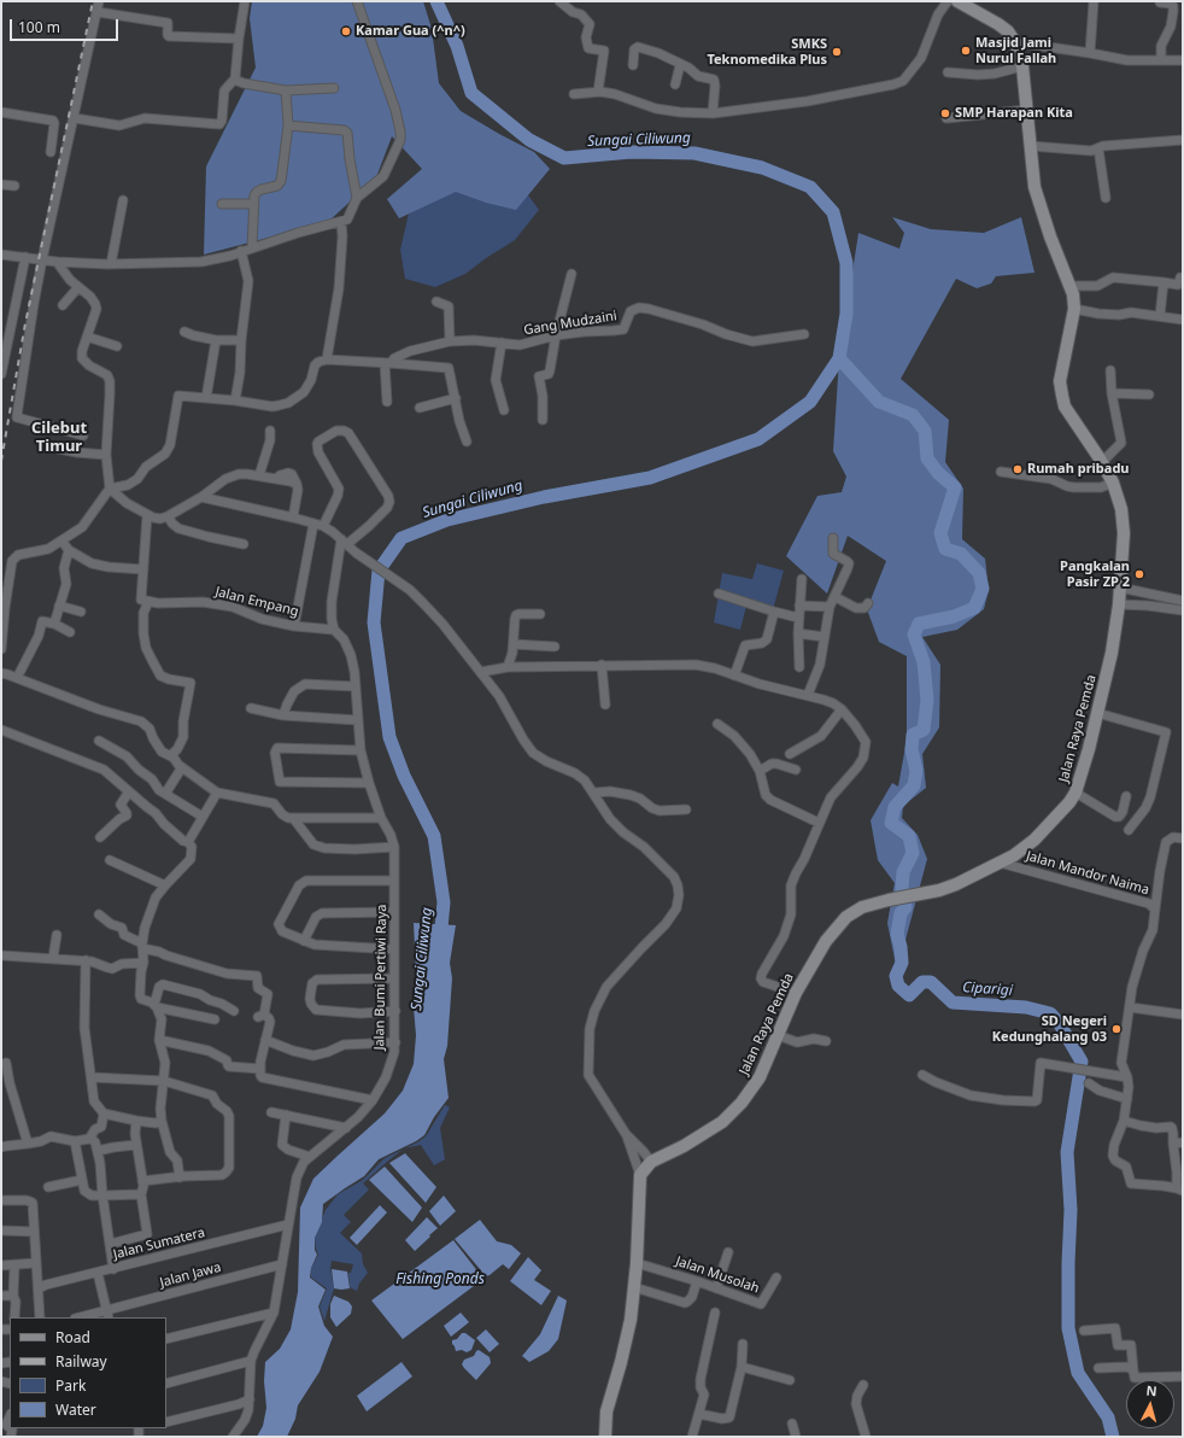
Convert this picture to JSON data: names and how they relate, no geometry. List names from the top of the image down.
{
  "streets": {
    "main road": ["Jalan Raya Pemda"],
    "street": [
      "Gang Mudzaini",
      "Jalan Empang",
      "Jalan Mandor Naima",
      "Jalan Bumi Pertiwi Raya",
      "Jalan Sumatera",
      "Jalan Jawa",
      "Jalan Musolah"
    ]
  },
  "crossings": [
    ["Jalan Empang", "Jalan Bumi Pertiwi Raya"],
    ["Jalan Raya Pemda", "Jalan Mandor Naima"],
    ["Jalan Bumi Pertiwi Raya", "Jalan Sumatera"],
    ["Jalan Bumi Pertiwi Raya", "Jalan Jawa"]
  ],
  "districts": ["Cilebut Timur"],
  "water": ["Sungai Ciliwung", "Ciparigi", "Fishing Ponds"],
  "places": [
    "Kamar Gua (^n^)",
    "Masjid Jami Nurul Fallah",
    "SMKS Teknomedika Plus",
    "SMP Harapan Kita",
    "Rumah pribadu",
    "Pangkalan Pasir ZP 2",
    "SD Negeri Kedunghalang 03"
  ],
  "legend": [
    "Road",
    "Railway",
    "Park",
    "Water"
  ],
  "scale_bar": "100 m",
  "north": "top"
}
